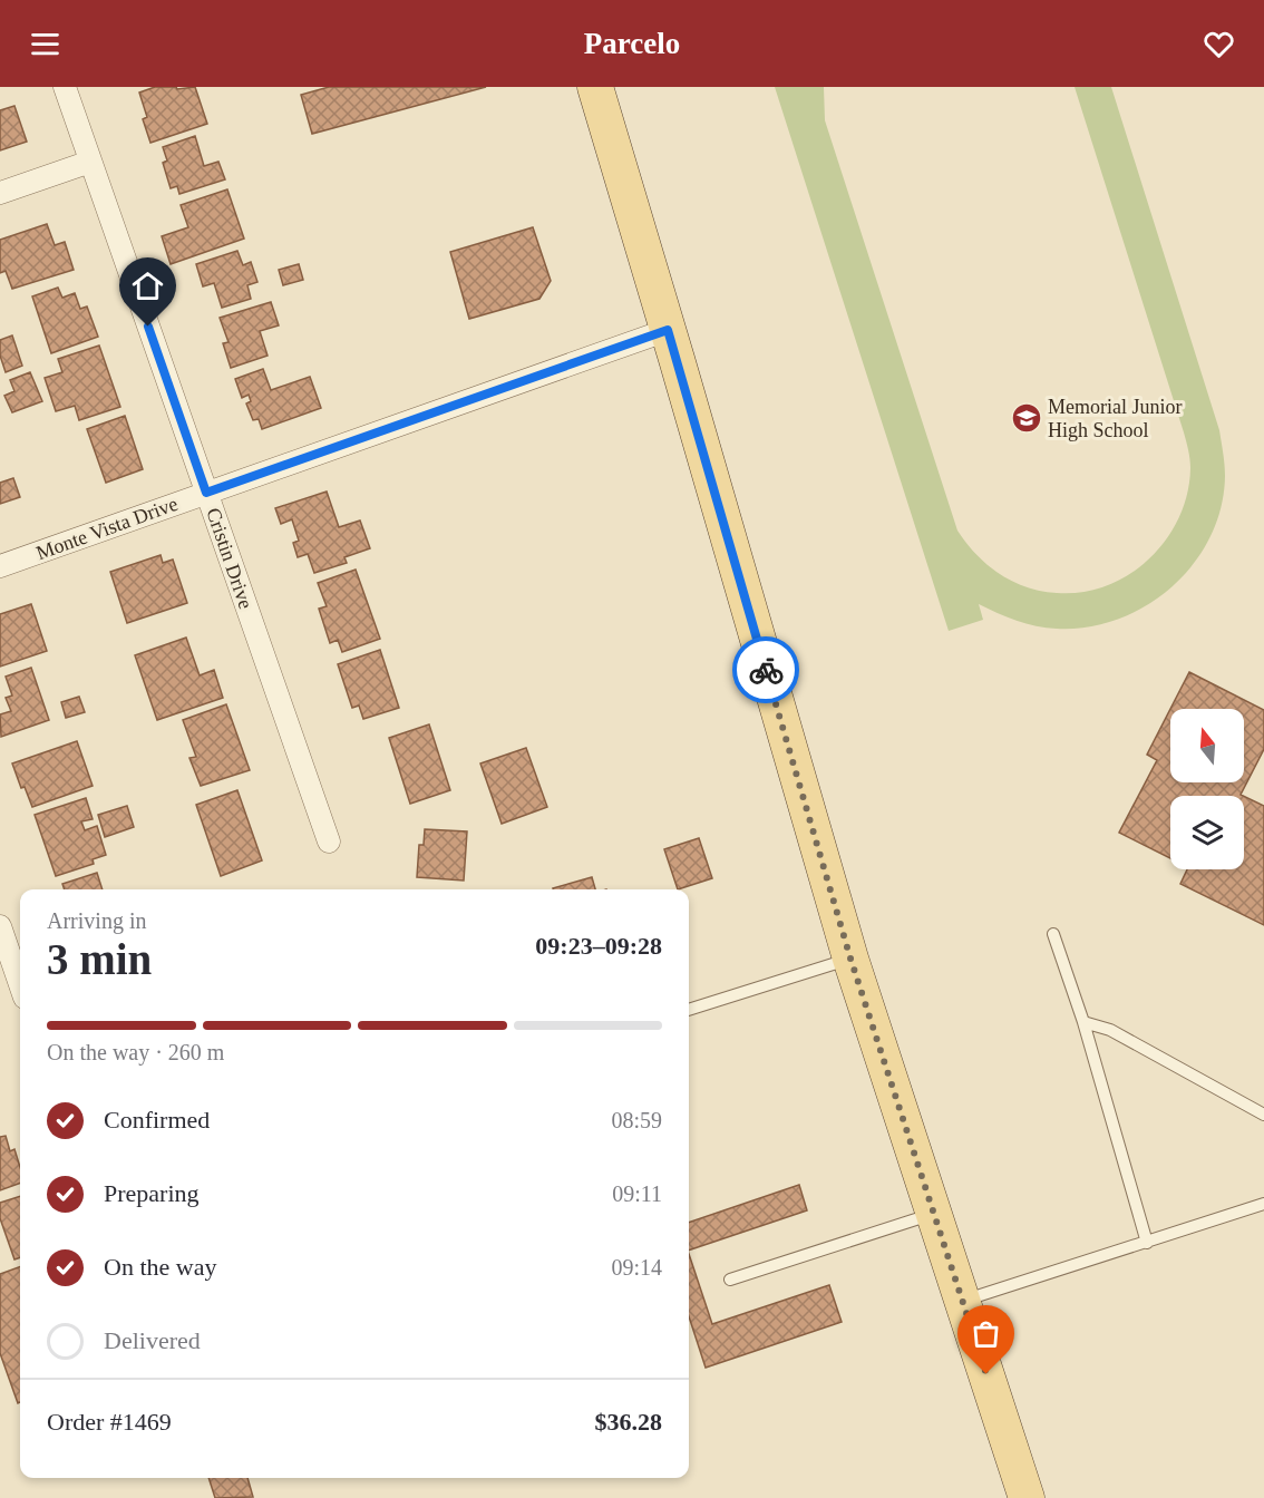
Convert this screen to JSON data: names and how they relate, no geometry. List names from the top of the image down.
{
  "streets": {
    "street": ["Monte Vista Drive", "Cristin Drive"]
  },
  "crossings": [
    ["Monte Vista Drive", "Cristin Drive"]
  ],
  "places": {
    "school or university": ["Memorial Junior High School"]
  },
  "north": "top",
  "page": {
    "header": "Parcelo",
    "heading": ["3 min", "Arriving in", "09:23–09:28"],
    "panel": ["Order #1469", "$36.28"],
    "bar": "On the way · 260 m",
    "list": [
      ["Confirmed", "08:59"],
      ["Preparing", "09:11"],
      ["On the way", "09:14"],
      "Delivered"
    ]
  }
}
